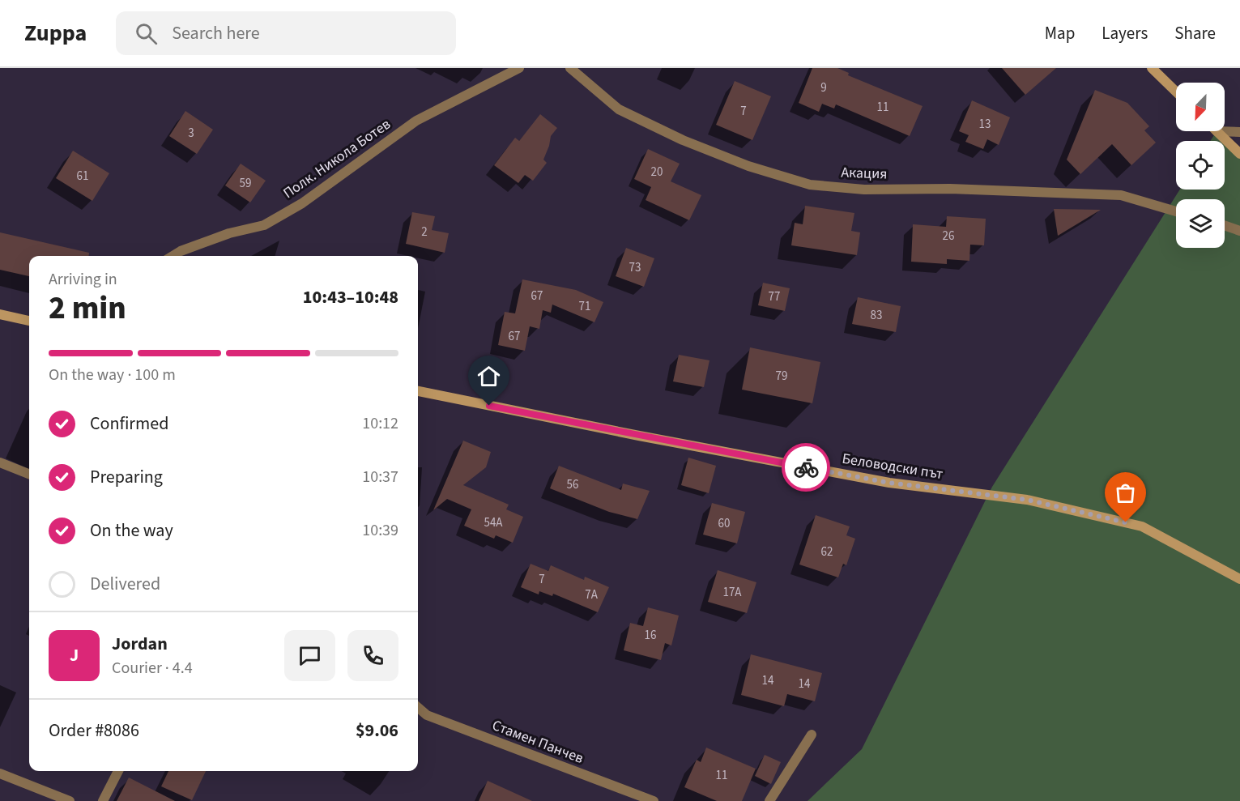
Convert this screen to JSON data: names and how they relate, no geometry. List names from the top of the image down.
{
  "streets": {
    "street": [
      "Полк. Никола Ботев",
      "Акация",
      "Беловодски път",
      "Стамен Панчев"
    ]
  },
  "house_numbers": [
    "9",
    "11",
    "7",
    "13",
    "3",
    "20",
    "61",
    "59",
    "2",
    "26",
    "73",
    "67",
    "77",
    "71",
    "83",
    "67",
    "79",
    "56",
    "54А",
    "60",
    "62",
    "7",
    "17А",
    "7А",
    "16",
    "14",
    "14",
    "11"
  ],
  "north": "bottom left",
  "page": {
    "header": "Zuppa",
    "search": "Search here",
    "nav": ["Map", "Layers", "Share"],
    "heading": ["2 min", "Arriving in", "10:43–10:48"],
    "panel": [
      "Jordan",
      "Courier · 4.4",
      "Order #8086",
      "$9.06"
    ],
    "bar": "On the way · 100 m",
    "list": [
      ["Confirmed", "10:12"],
      ["Preparing", "10:37"],
      ["On the way", "10:39"],
      "Delivered"
    ],
    "round": "J"
  }
}
